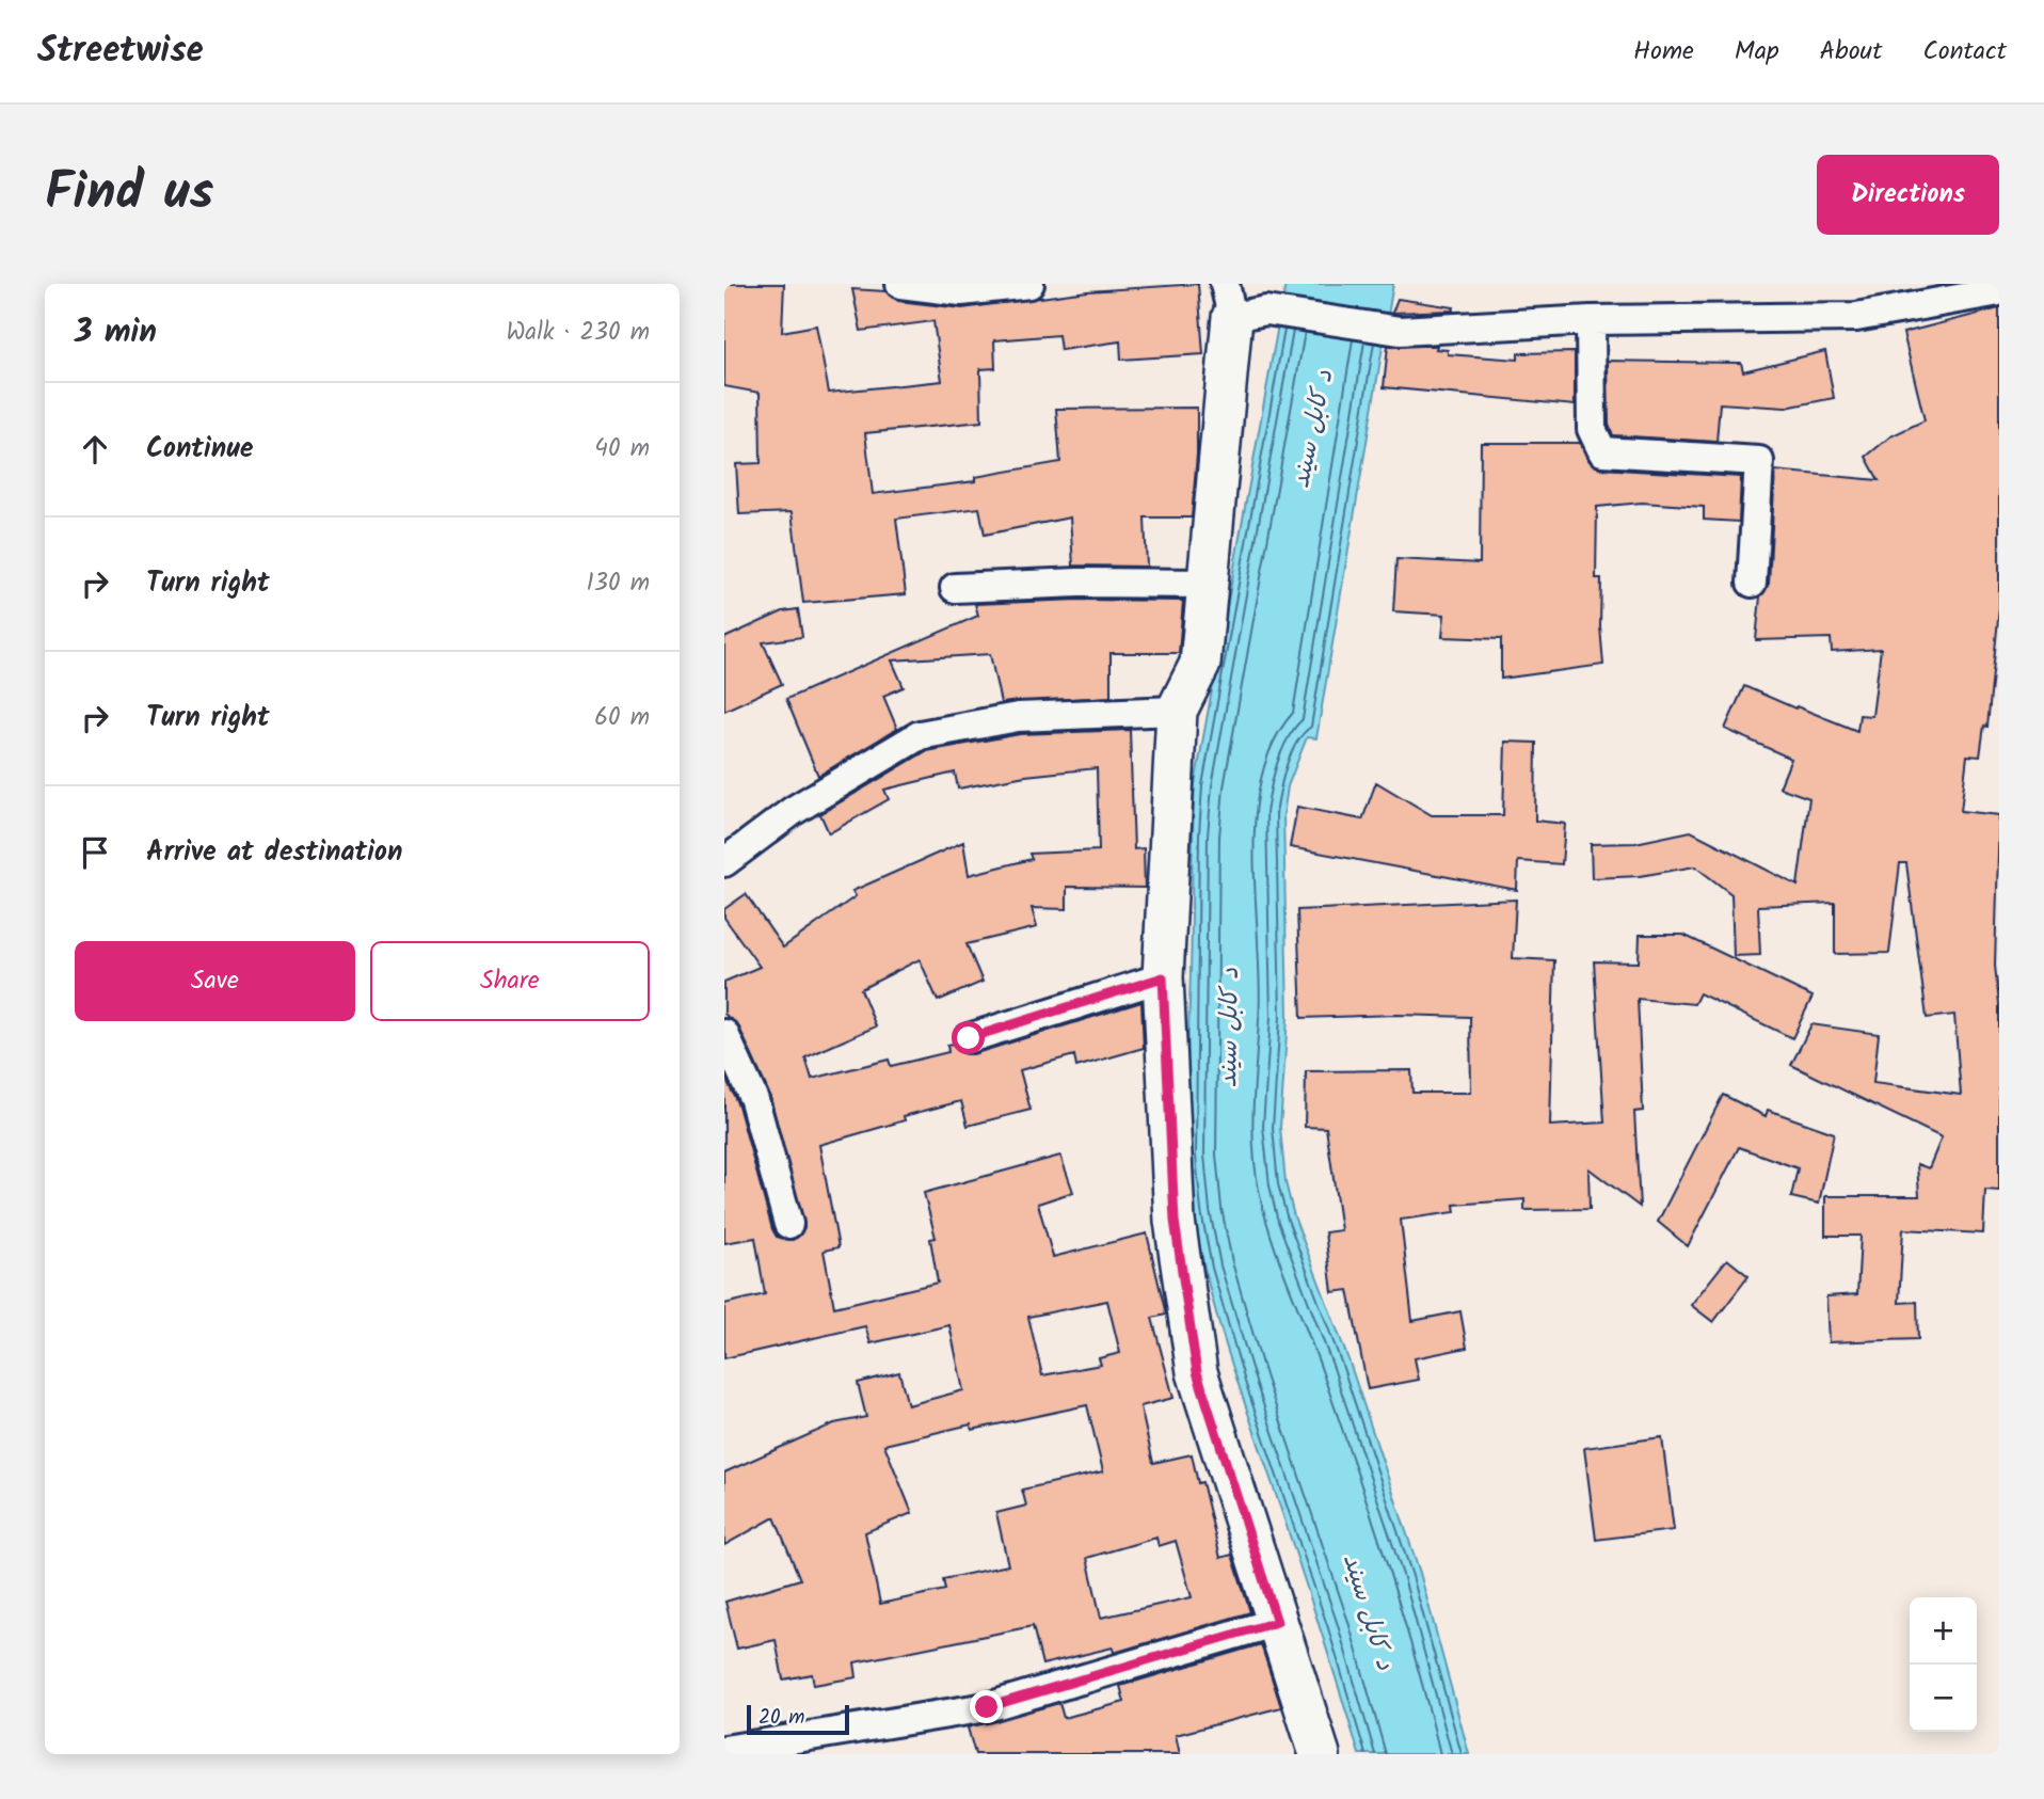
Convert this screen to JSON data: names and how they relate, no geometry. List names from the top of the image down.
{
  "water": ["د کابل سيند"],
  "scale_bar": "20 m",
  "page": {
    "header": "Streetwise",
    "nav": [
      "Home",
      "Map",
      "About",
      "Contact"
    ],
    "title": "Find us",
    "buttons": [
      "Directions",
      ["Save", "Share"]
    ],
    "heading": ["3 min", "Walk · 230 m"],
    "list": [
      ["Continue", "40 m"],
      ["Turn right", "130 m"],
      ["Turn right", "60 m"],
      "Arrive at destination"
    ],
    "map_buttons": ["+", "−"],
    "scale": "20 m"
  }
}
